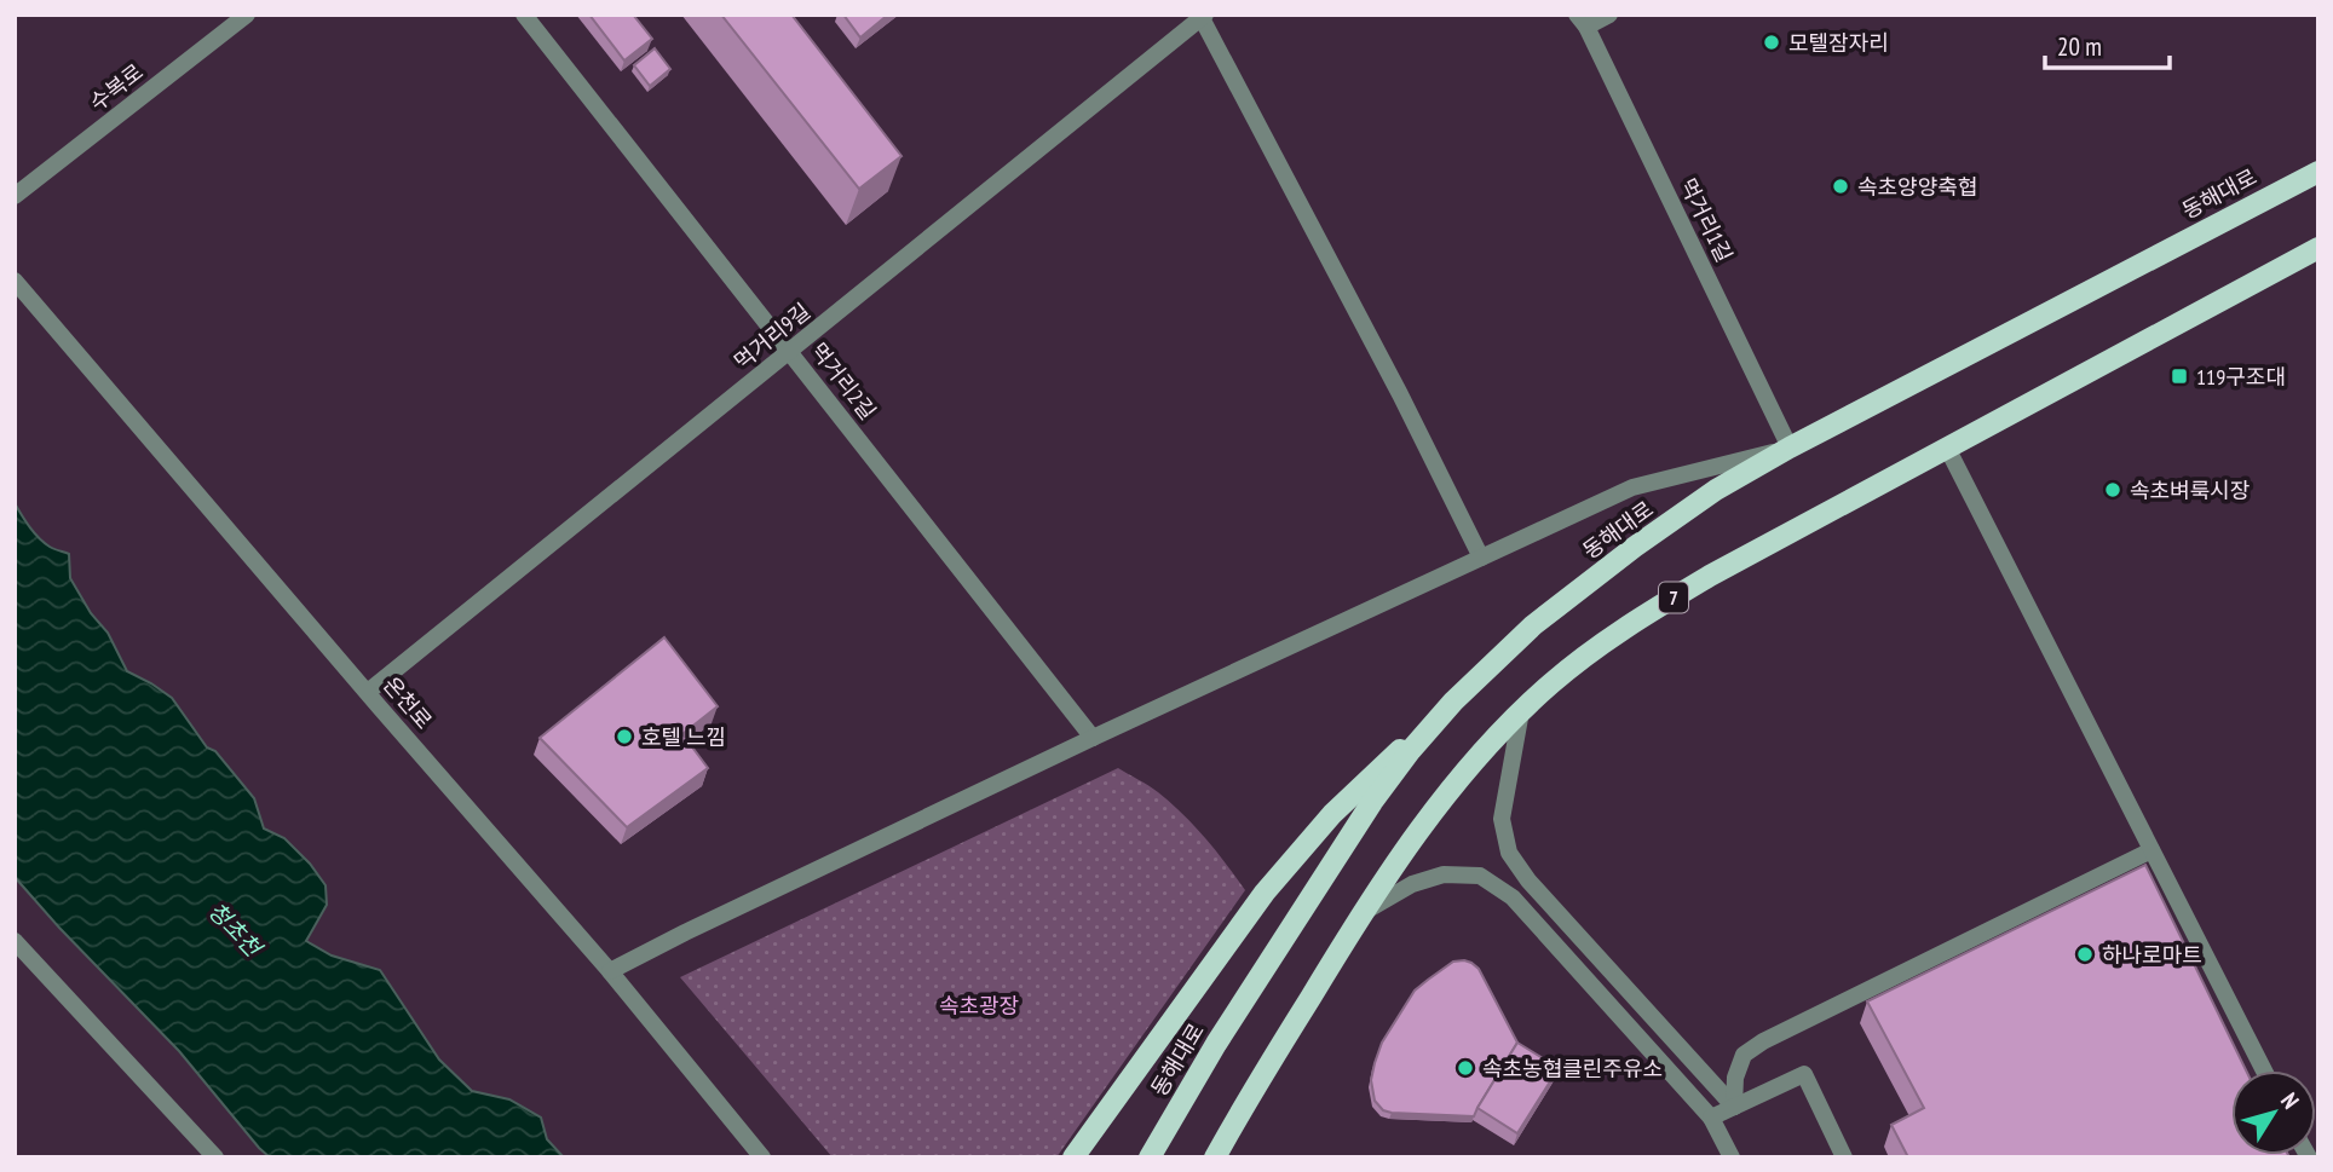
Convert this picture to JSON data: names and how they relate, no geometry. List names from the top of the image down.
{
  "streets": {
    "main road": ["동해대로", "7"],
    "street": [
      "수복로",
      "먹거리1길",
      "먹거리9길",
      "먹거리2길",
      "온천로"
    ]
  },
  "crossings": [
    ["동해대로", "먹거리1길"],
    ["먹거리9길", "먹거리2길"],
    ["먹거리9길", "온천로"]
  ],
  "water": ["청초천"],
  "parks": ["속초광장"],
  "places": {
    "other": [
      "모텔잠자리",
      "속초양양축협",
      "속초벼룩시장",
      "호텔 느낌",
      "하나로마트",
      "속초농협클린주유소"
    ],
    "transit": ["119구조대"]
  },
  "scale_bar": "20 m",
  "north": "top right"
}
